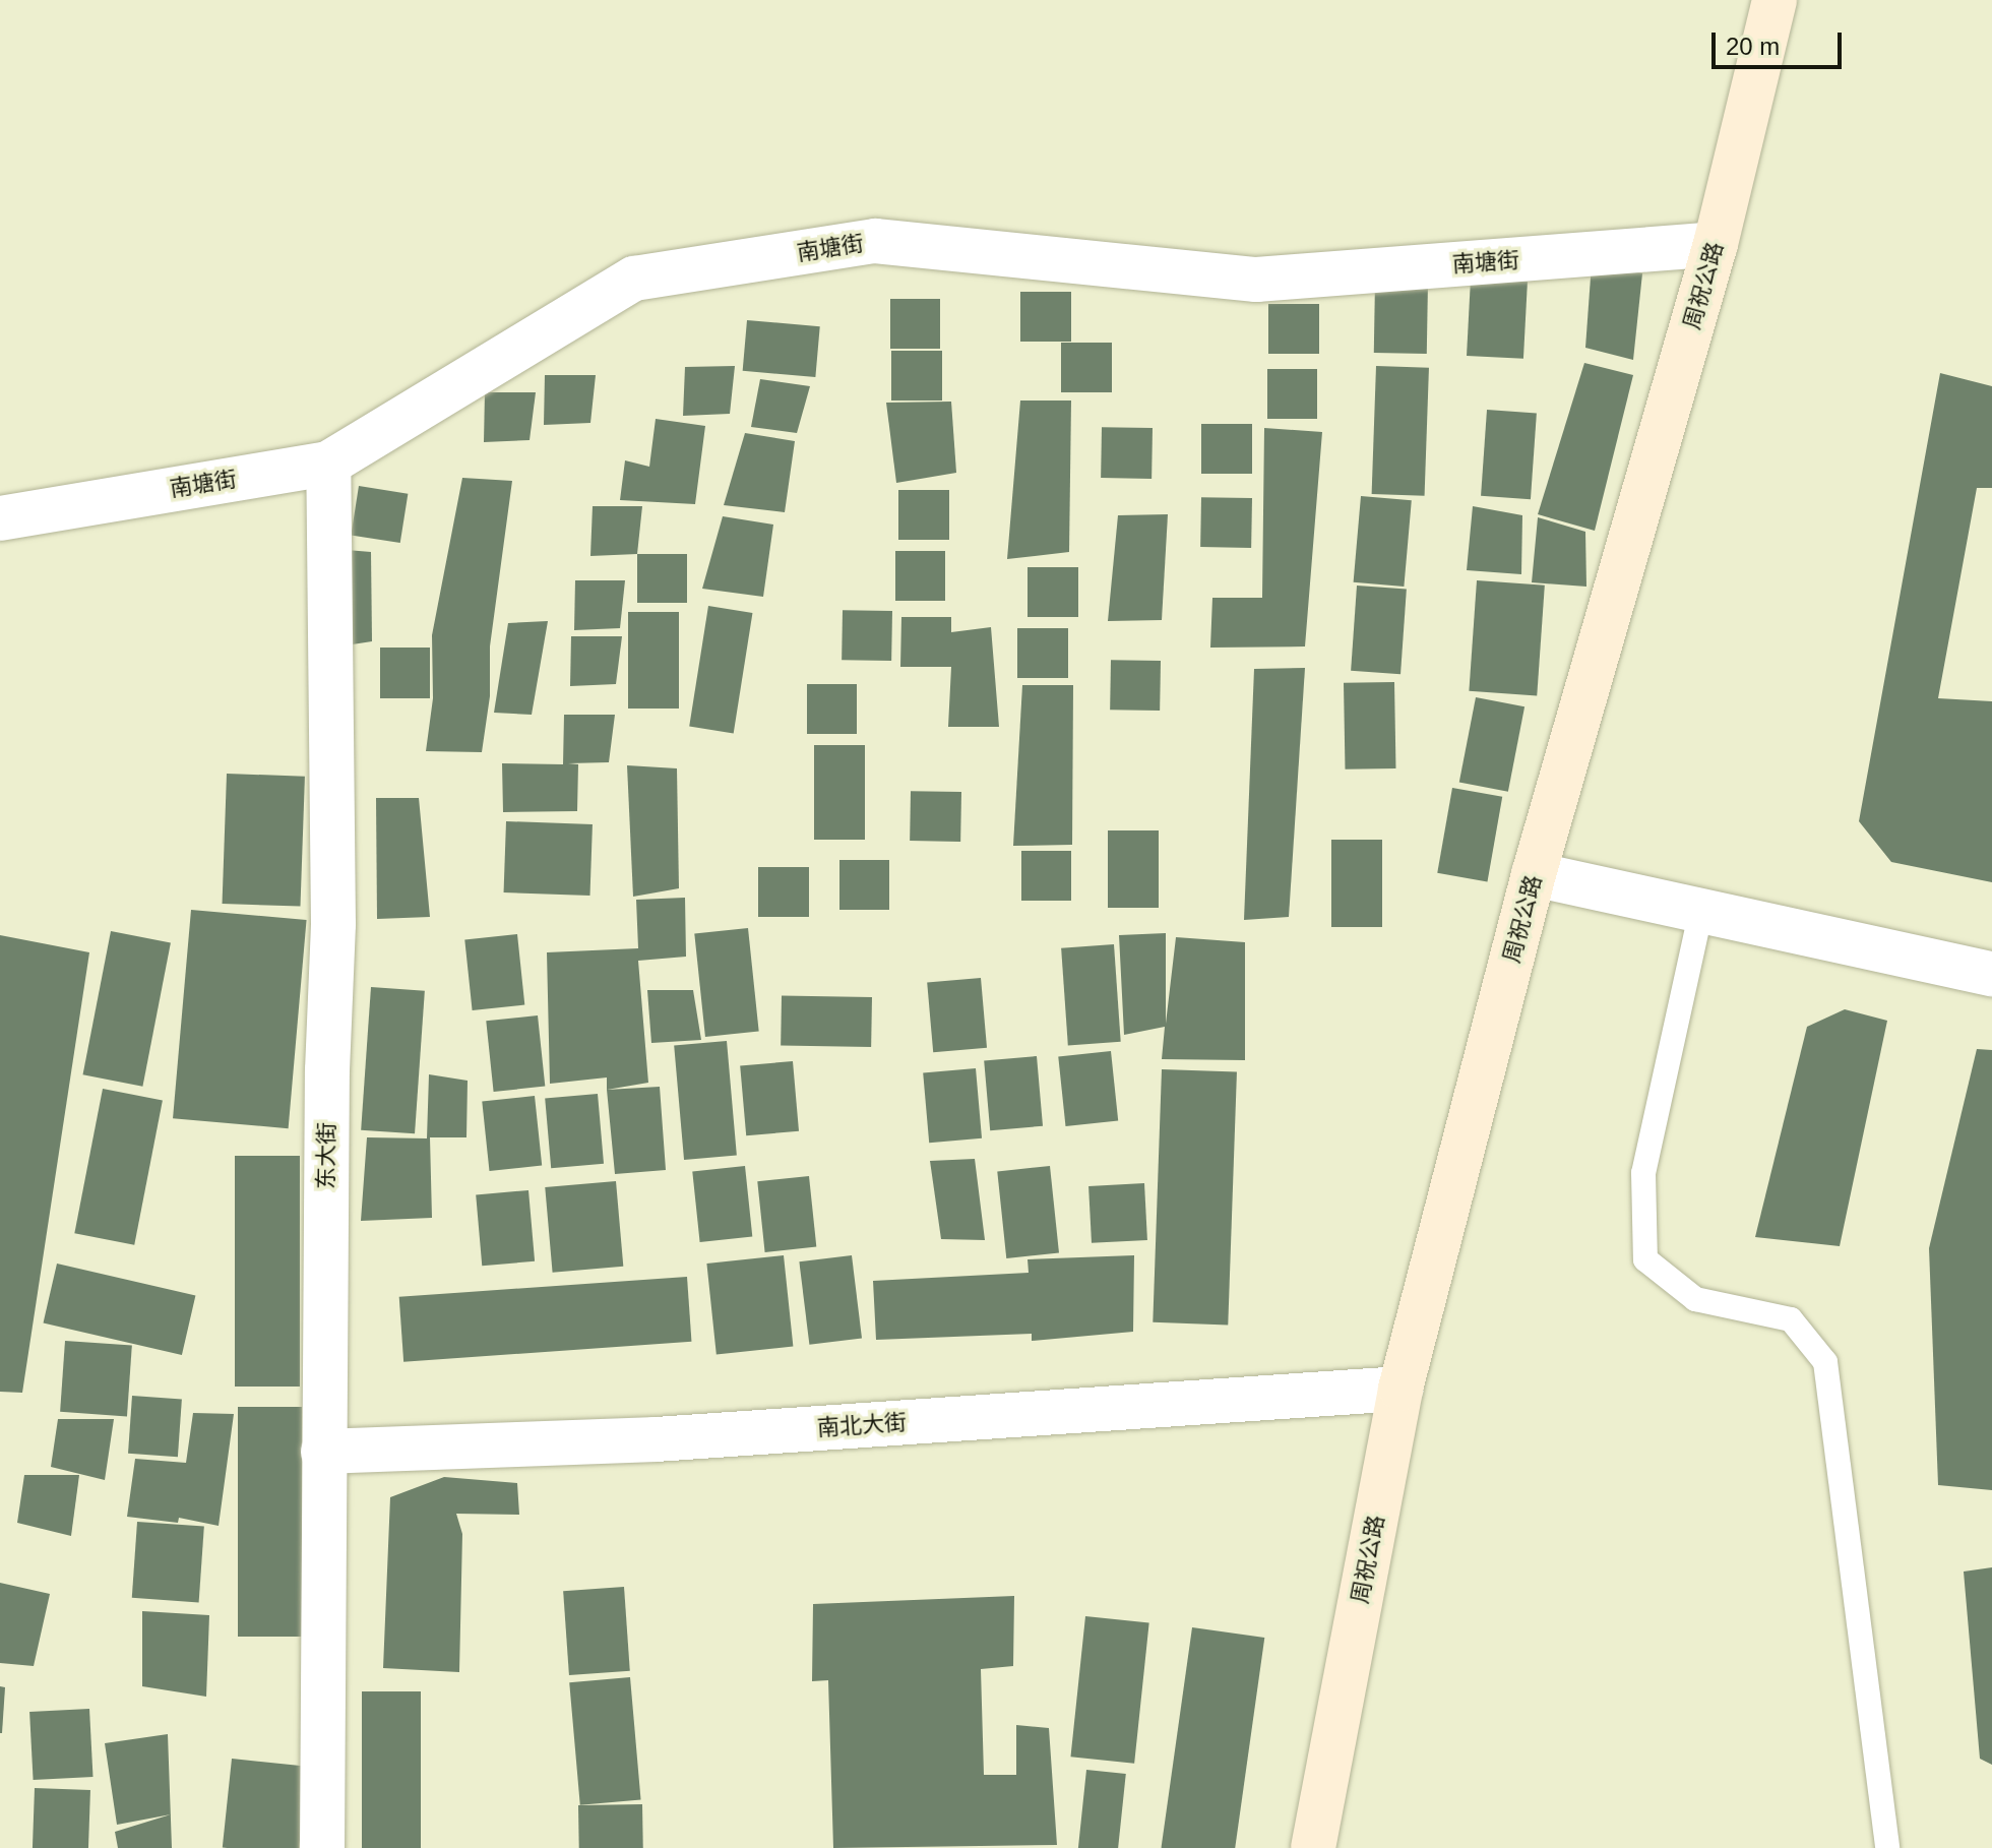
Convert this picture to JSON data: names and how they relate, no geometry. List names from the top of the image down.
{
  "streets": {
    "street": [
      "南塘街",
      "周祝公路",
      "东大街",
      "南北大街"
    ]
  },
  "crossings": [
    ["南塘街", "周祝公路"],
    ["南塘街", "东大街"],
    ["周祝公路", "南北大街"],
    ["东大街", "南北大街"]
  ],
  "scale_bar": "20 m"
}
